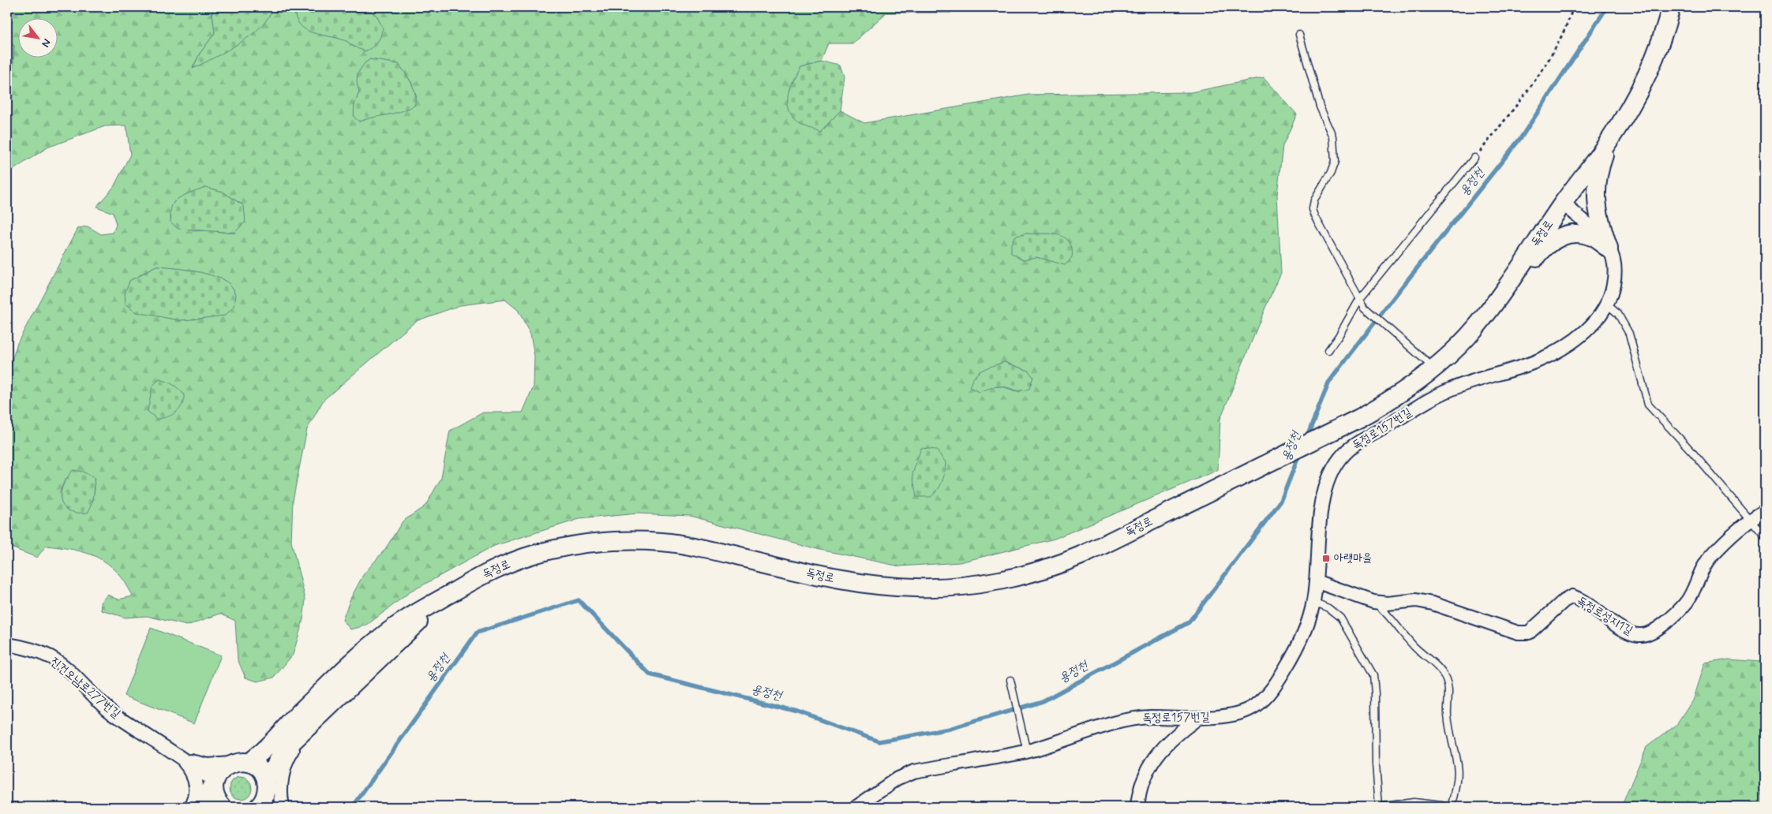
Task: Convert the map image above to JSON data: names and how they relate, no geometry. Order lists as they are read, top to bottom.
{
  "streets": {
    "street": [
      "독정로",
      "독정로157번길",
      "독정로성지1길",
      "진건오남로277번길"
    ]
  },
  "crossings": [
    ["독정로", "독정로157번길"],
    ["독정로157번길", "독정로성지1길"]
  ],
  "water": ["용정천"],
  "places": {
    "transit": ["아랫마을"]
  },
  "north": "bottom right"
}
